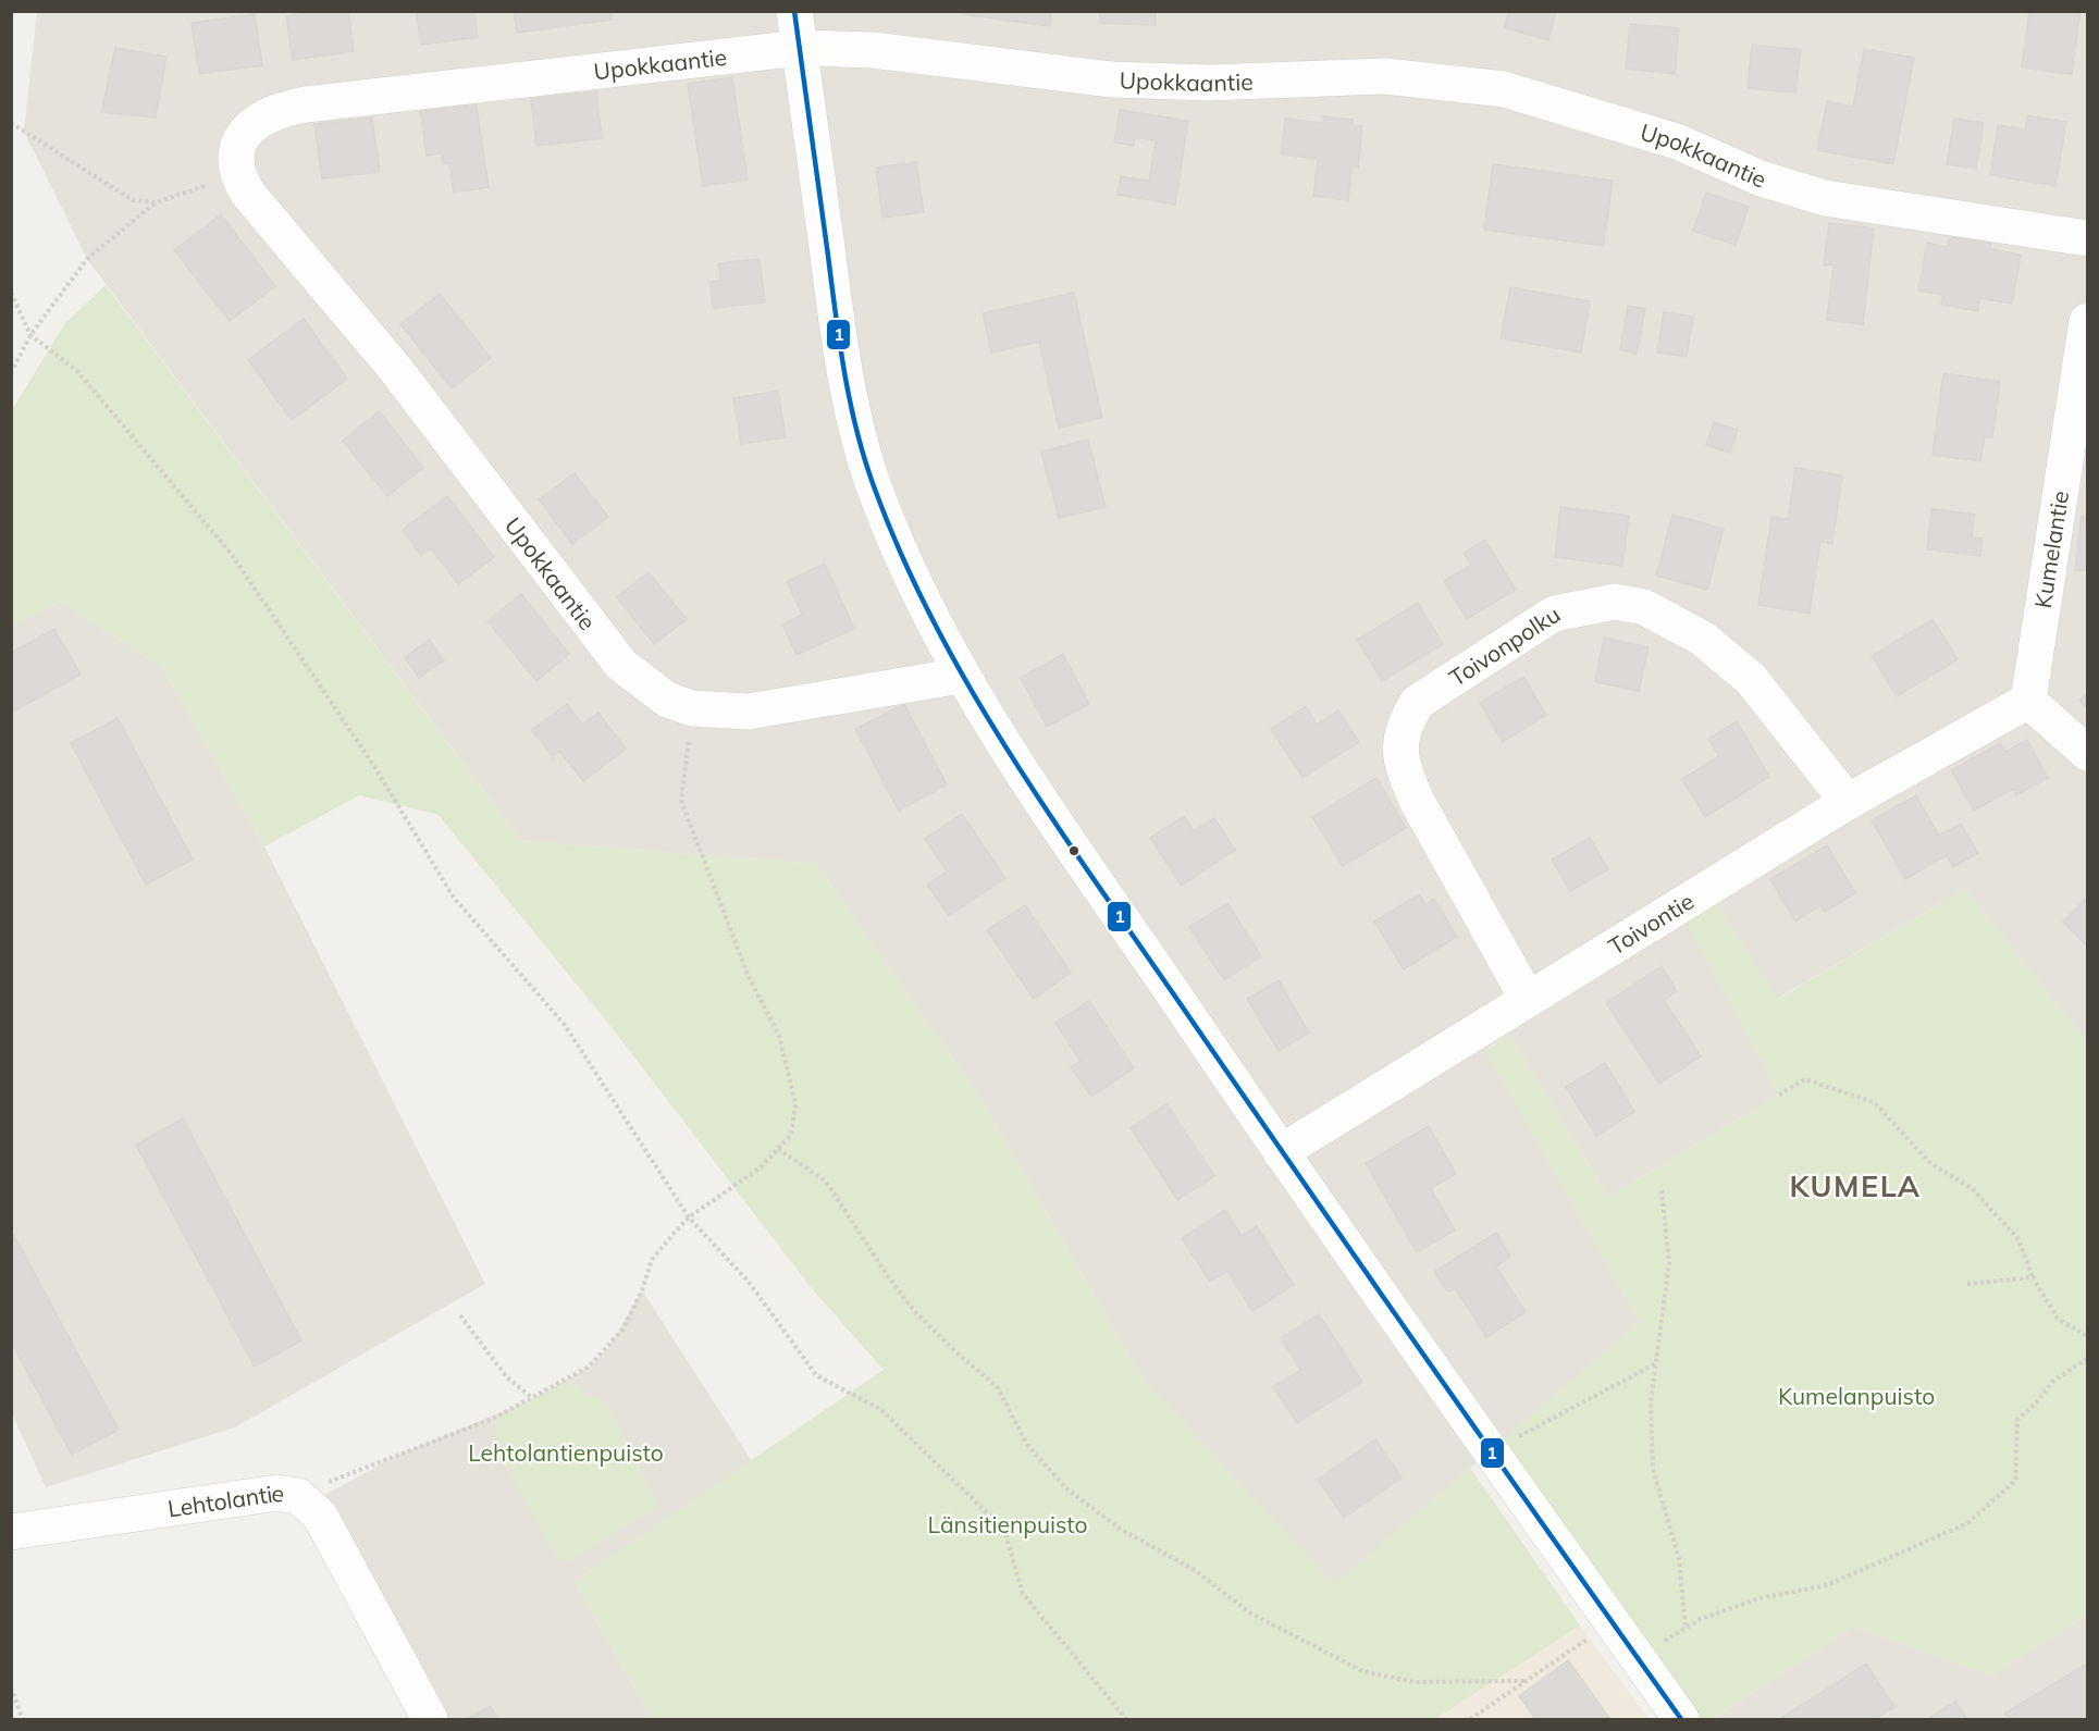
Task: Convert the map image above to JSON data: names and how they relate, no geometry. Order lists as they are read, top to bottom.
{
  "streets": {
    "street": [
      "Upokkaantie",
      "Kumelantie",
      "Toivonpolku",
      "Toivontie",
      "Lehtolantie"
    ]
  },
  "crossings": [
    ["Kumelantie", "Toivontie"],
    ["Toivonpolku", "Toivontie"]
  ],
  "districts": ["KUMELA"],
  "parks": ["Kumelanpuisto", "Lehtolantienpuisto", "Länsitienpuisto"],
  "lines": ["transit line 1"]
}
